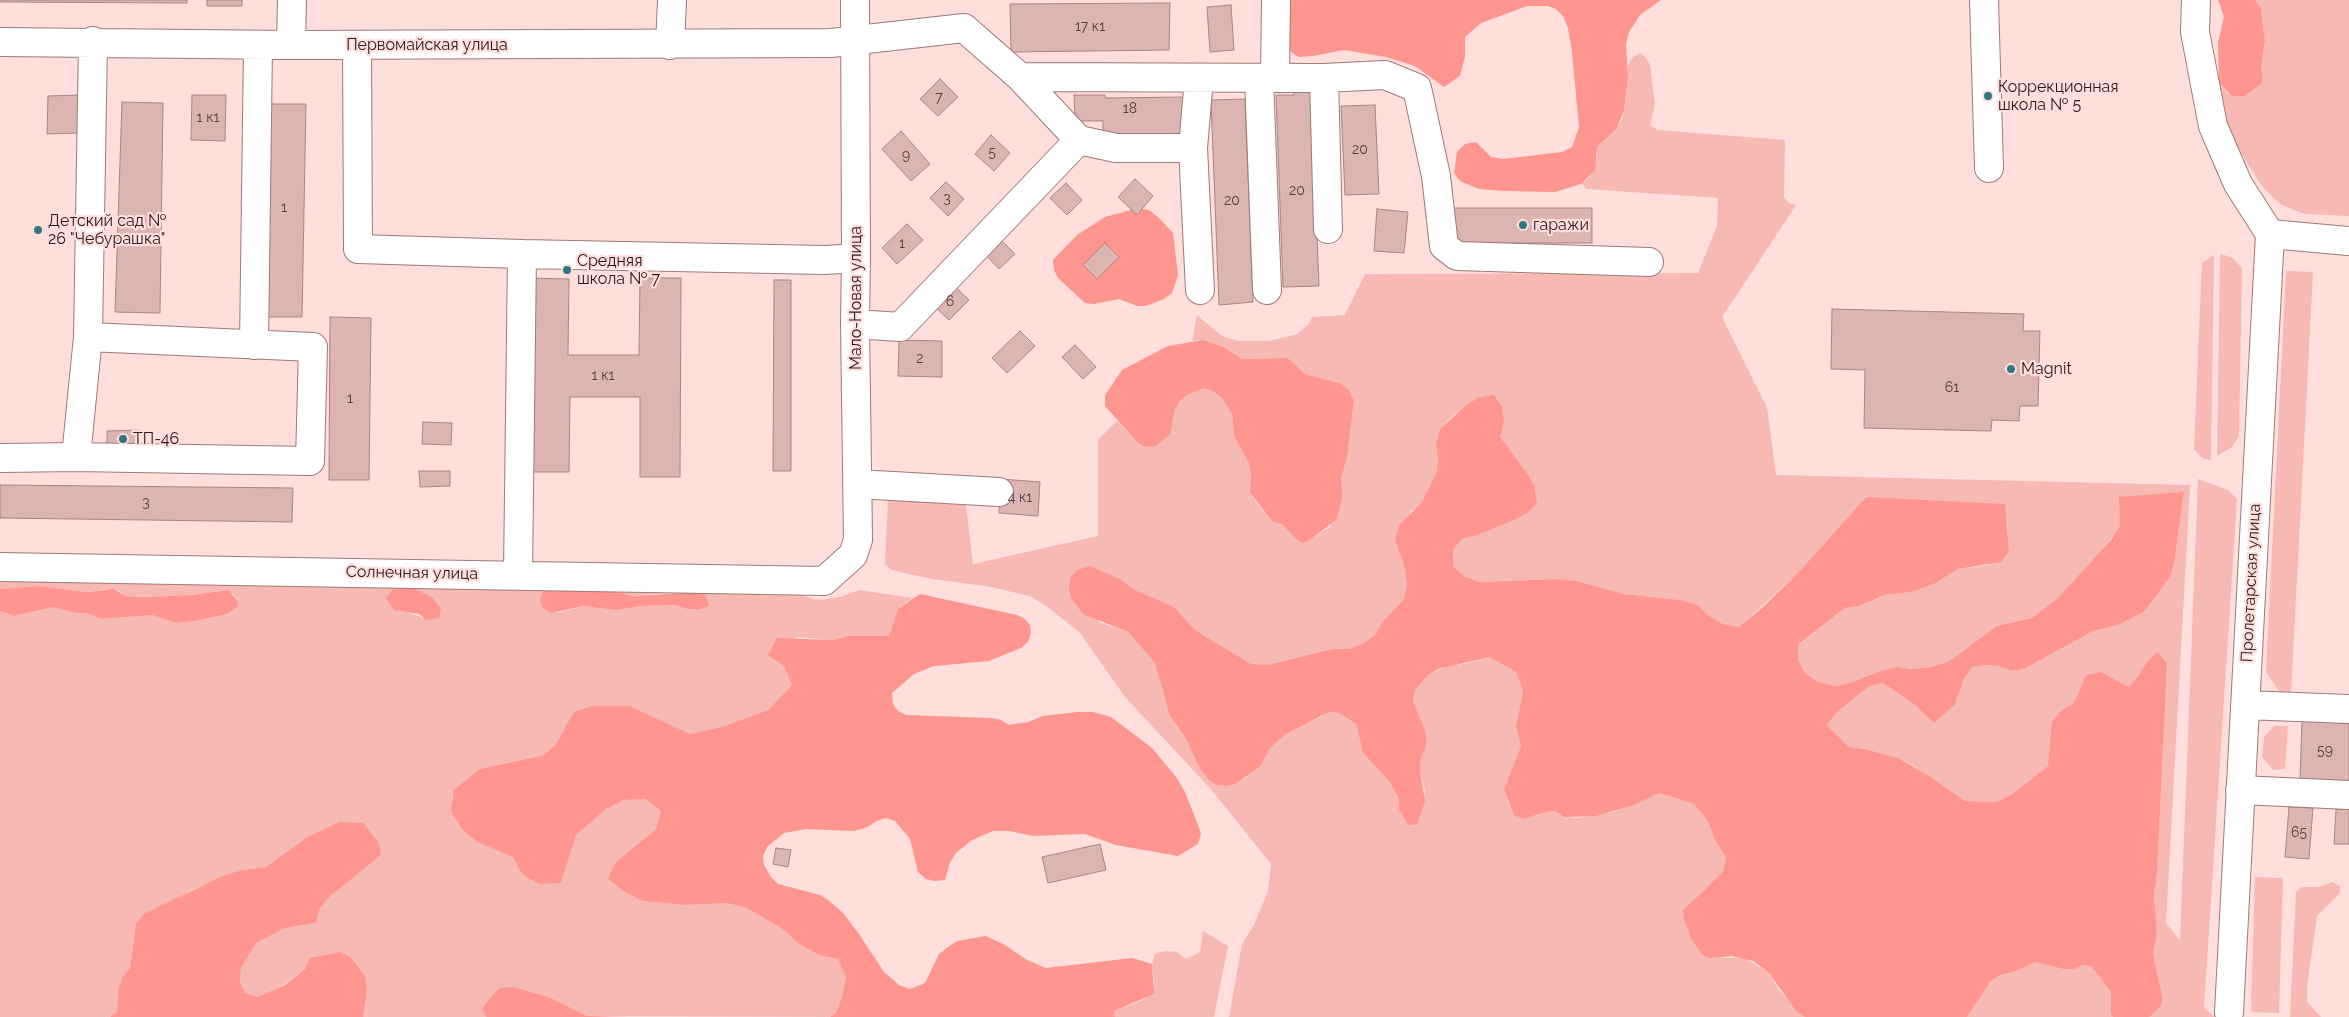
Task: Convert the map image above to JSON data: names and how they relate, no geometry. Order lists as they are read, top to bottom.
{
  "streets": {
    "street": [
      "Первомайская улица",
      "Мало-Новая улица",
      "Солнечная улица",
      "Пролетарская улица"
    ]
  },
  "crossings": [
    ["Первомайская улица", "Мало-Новая улица"],
    ["Мало-Новая улица", "Солнечная улица"]
  ],
  "places": [
    "Коррекционная школа № 5",
    "гаражи",
    "Детский сад № 26 \"Чебурашка\"",
    "Средняя школа № 7",
    "Magnit",
    "ТП-46"
  ],
  "house_numbers": [
    "17 к1",
    "7",
    "18",
    "1 к1",
    "20",
    "5",
    "9",
    "20",
    "3",
    "20",
    "1",
    "1",
    "6",
    "2",
    "1 к1",
    "61",
    "1",
    "4 к1",
    "3",
    "59",
    "65"
  ]
}
